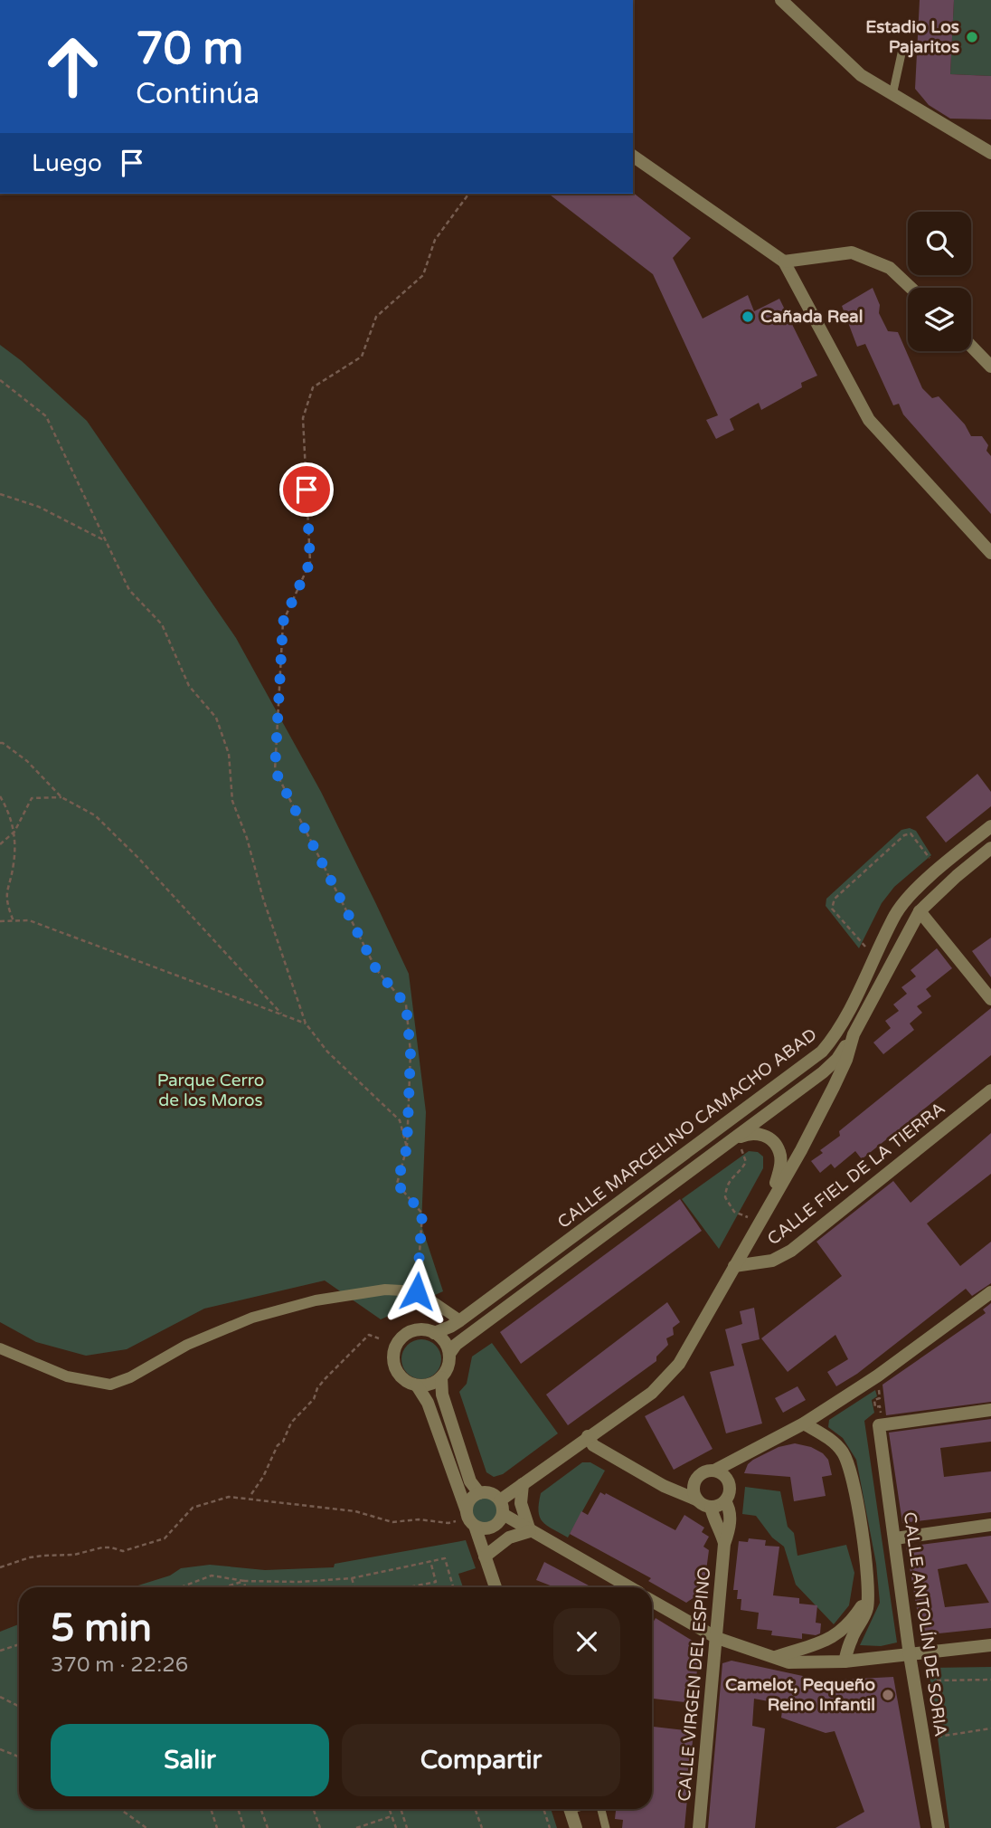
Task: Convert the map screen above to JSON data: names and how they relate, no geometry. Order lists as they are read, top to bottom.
{
  "streets": {
    "street": [
      "CALLE MARCELINO CAMACHO ABAD",
      "CALLE FIEL DE LA TIERRA",
      "CALLE ANTOLÍN DE SORIA",
      "CALLE VIRGEN DEL ESPINO"
    ]
  },
  "parks": ["Parque Cerro de los Moros"],
  "places": ["Estadio Los Pajaritos", "Cañada Real", "Camelot, Pequeño Reino Infantil"],
  "page": {
    "turn": ["70 m", "Continúa"],
    "then": "Luego",
    "heading": ["5 min", "370 m · 22:26"],
    "buttons": ["Salir", "Compartir"]
  }
}
